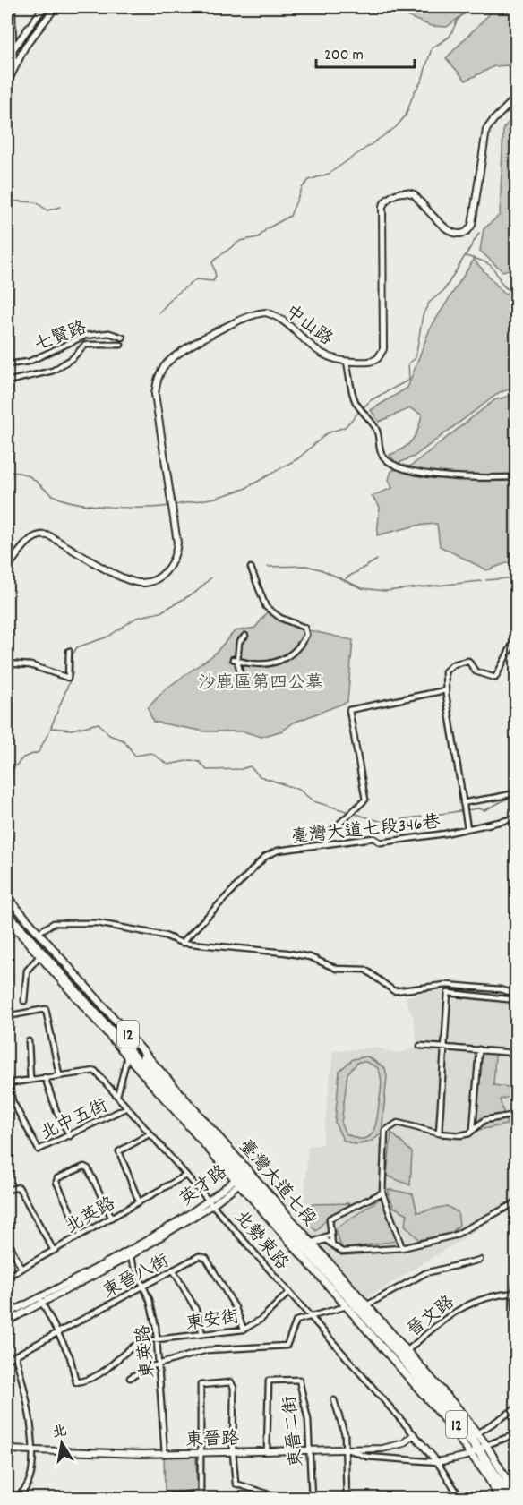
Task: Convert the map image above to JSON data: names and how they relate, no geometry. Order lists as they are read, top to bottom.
{
  "streets": {
    "main road": ["12", "臺灣大道七段"],
    "street": [
      "中山路",
      "七賢路",
      "臺灣大道七段346巷",
      "北中五街",
      "英才路",
      "北英路",
      "北勢東路",
      "東晉八街",
      "晉文路",
      "東安街",
      "東英路",
      "東晉二街",
      "東晉路"
    ]
  },
  "crossings": [
    ["北中五街", "北勢東路"],
    ["臺灣大道七段", "英才路"],
    ["臺灣大道七段", "晉文路"],
    ["英才路", "北勢東路"],
    ["英才路", "東英路"],
    ["北英路", "北勢東路"],
    ["北勢東路", "東安街"],
    ["北勢東路", "東晉路"],
    ["東晉八街", "東安街"],
    ["東晉八街", "東英路"],
    ["東安街", "東英路"],
    ["東英路", "東晉路"],
    ["東晉二街", "東晉路"]
  ],
  "parks": ["沙鹿區第四公墓"],
  "scale_bar": "200 m",
  "north": "top"
}
